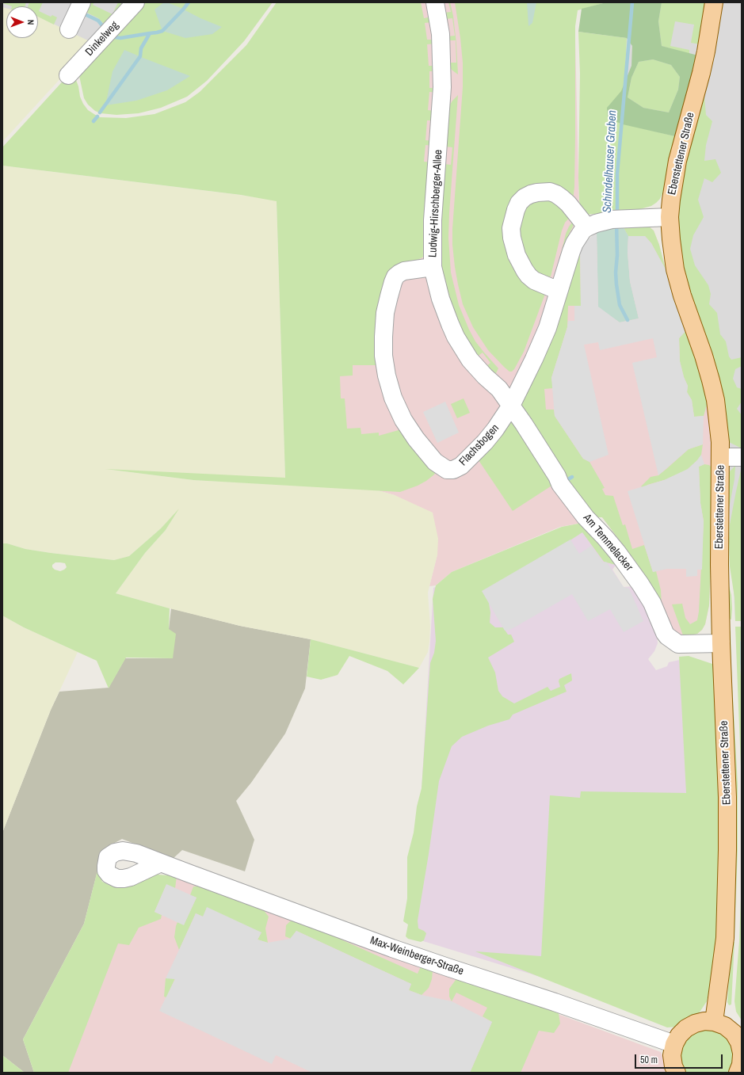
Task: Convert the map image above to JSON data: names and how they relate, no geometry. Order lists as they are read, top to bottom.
{
  "streets": {
    "main road": ["Eberstettener Straße"],
    "street": [
      "Dinkelweg",
      "Ludwig-Hirschberger-Allee",
      "Flachsbogen",
      "Am Temmelacker",
      "Max-Weinberger-Straße"
    ]
  },
  "crossings": [
    ["Eberstettener Straße", "Am Temmelacker"],
    ["Ludwig-Hirschberger-Allee", "Flachsbogen"],
    ["Ludwig-Hirschberger-Allee", "Am Temmelacker"],
    ["Flachsbogen", "Am Temmelacker"]
  ],
  "water": ["Schindelhauser Graben"],
  "scale_bar": "50 m",
  "north": "right"
}
